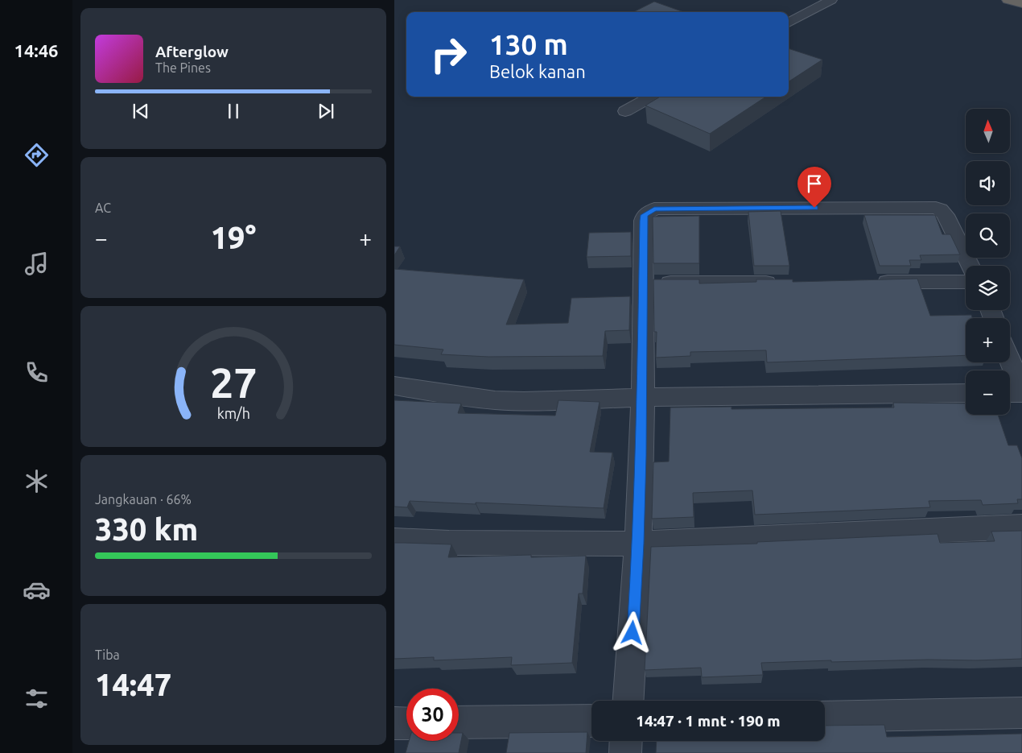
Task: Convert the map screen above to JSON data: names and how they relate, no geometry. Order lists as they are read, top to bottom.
{
  "north": "top",
  "page": {
    "tabs": "14:46",
    "turn": ["130 m", "Belok kanan"],
    "song": ["Afterglow", "The Pines"],
    "map_buttons": ["+", "−"],
    "tile": [
      "AC",
      ["Jangkauan · 66%", "330 km"],
      ["Tiba", "14:47"]
    ],
    "heat": ["−", "19°", "+"],
    "limit": "30",
    "trip": "14:47 · 1 mnt · 190 m",
    "gauge": ["27", "km/h"]
  }
}
